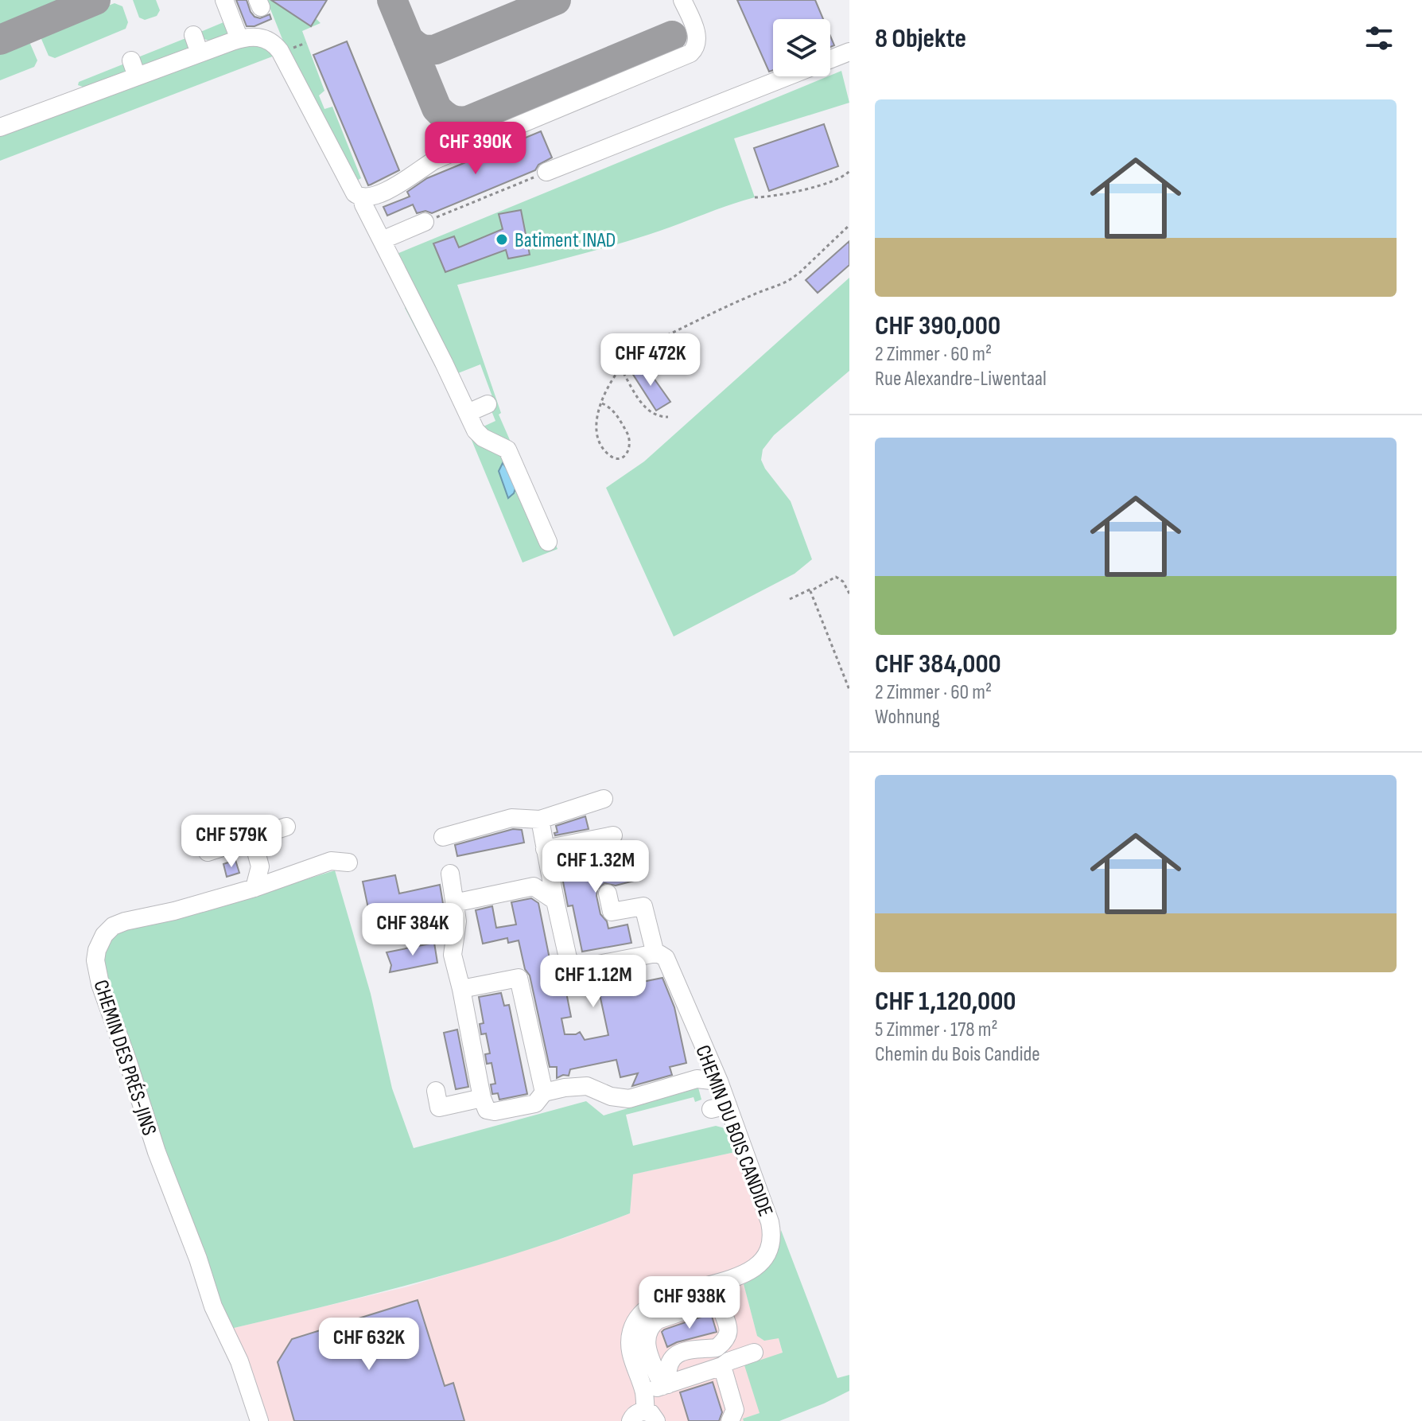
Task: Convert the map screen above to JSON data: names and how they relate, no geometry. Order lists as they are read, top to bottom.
{
  "streets": {
    "street": ["CHEMIN DES PRÉS-JINS", "CHEMIN DU BOIS CANDIDE"]
  },
  "places": ["Batiment INAD"],
  "page": {
    "heading": "8 Objekte",
    "list": [
      {
        "name": "CHF 390,000",
        "note": "2 Zimmer · 60 m² · Rue Alexandre-Liwentaal"
      },
      {
        "name": "CHF 384,000",
        "note": "2 Zimmer · 60 m² · Wohnung"
      },
      {
        "name": "CHF 1,120,000",
        "note": "5 Zimmer · 178 m² · Chemin du Bois Candide"
      }
    ],
    "price": [
      "CHF 390K",
      "CHF 472K",
      "CHF 579K",
      "CHF 1.32M",
      "CHF 384K",
      "CHF 1.12M",
      "CHF 938K",
      "CHF 632K"
    ]
  }
}
